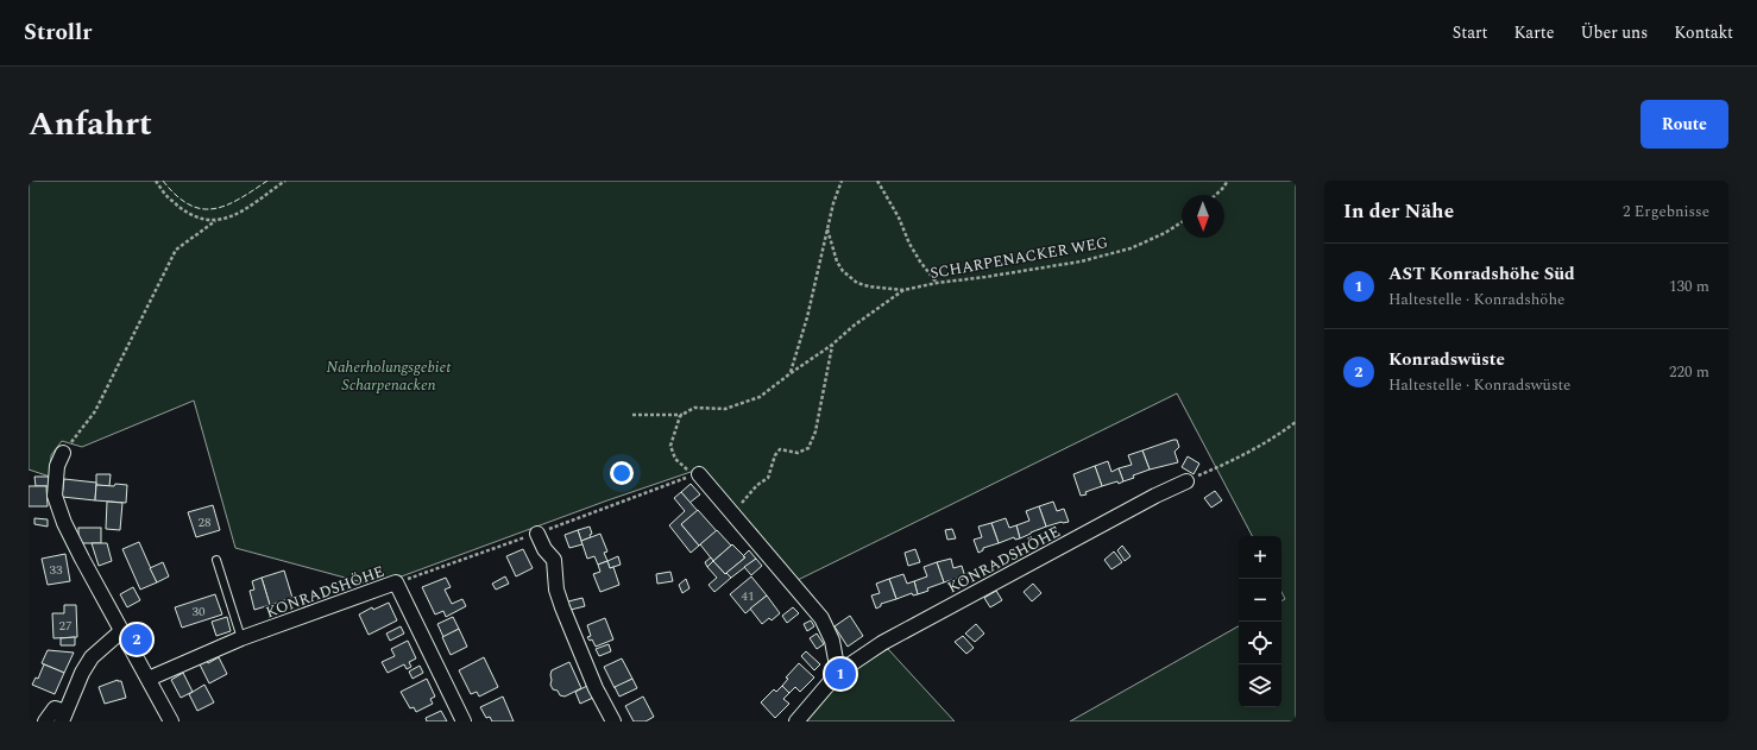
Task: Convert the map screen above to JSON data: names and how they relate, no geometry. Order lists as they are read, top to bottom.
{
  "streets": {
    "street": ["KONRADSHÖHE"],
    "path": ["SCHARPENACKER WEG"]
  },
  "parks": ["Naherholungsgebiet Scharpenacken"],
  "house_numbers": [
    "28",
    "33",
    "41",
    "30",
    "27"
  ],
  "north": "bottom",
  "page": {
    "header": "Strollr",
    "nav": [
      "Start",
      "Karte",
      "Über uns",
      "Kontakt"
    ],
    "title": "Anfahrt",
    "buttons": "Route",
    "heading": ["In der Nähe", "2 Ergebnisse"],
    "list": [
      {
        "mark": "1",
        "name": "AST Konradshöhe Süd",
        "note": "Haltestelle · Konradshöhe",
        "value": "130 m"
      },
      {
        "mark": "2",
        "name": "Konradswüste",
        "note": "Haltestelle · Konradswüste",
        "value": "220 m"
      }
    ],
    "map_buttons": ["+", "−"],
    "pins": ["2", "1"]
  }
}
